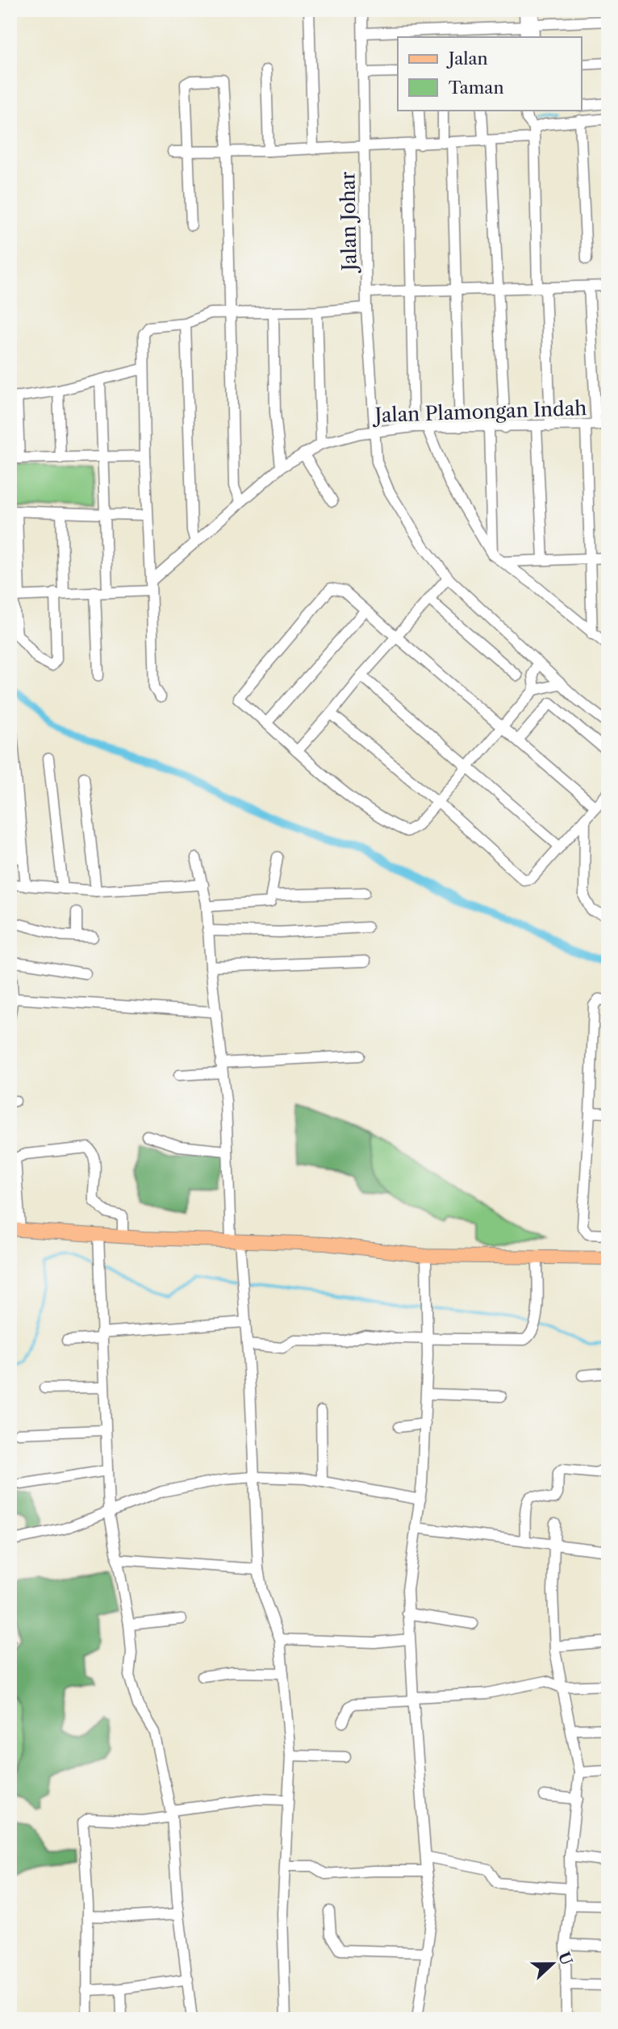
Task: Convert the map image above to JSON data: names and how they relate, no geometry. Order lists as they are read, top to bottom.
{
  "streets": {
    "street": ["Jalan Johar", "Jalan Plamongan Indah"]
  },
  "crossings": [
    ["Jalan Johar", "Jalan Plamongan Indah"]
  ],
  "legend": ["Jalan", "Taman"],
  "north": "right"
}
